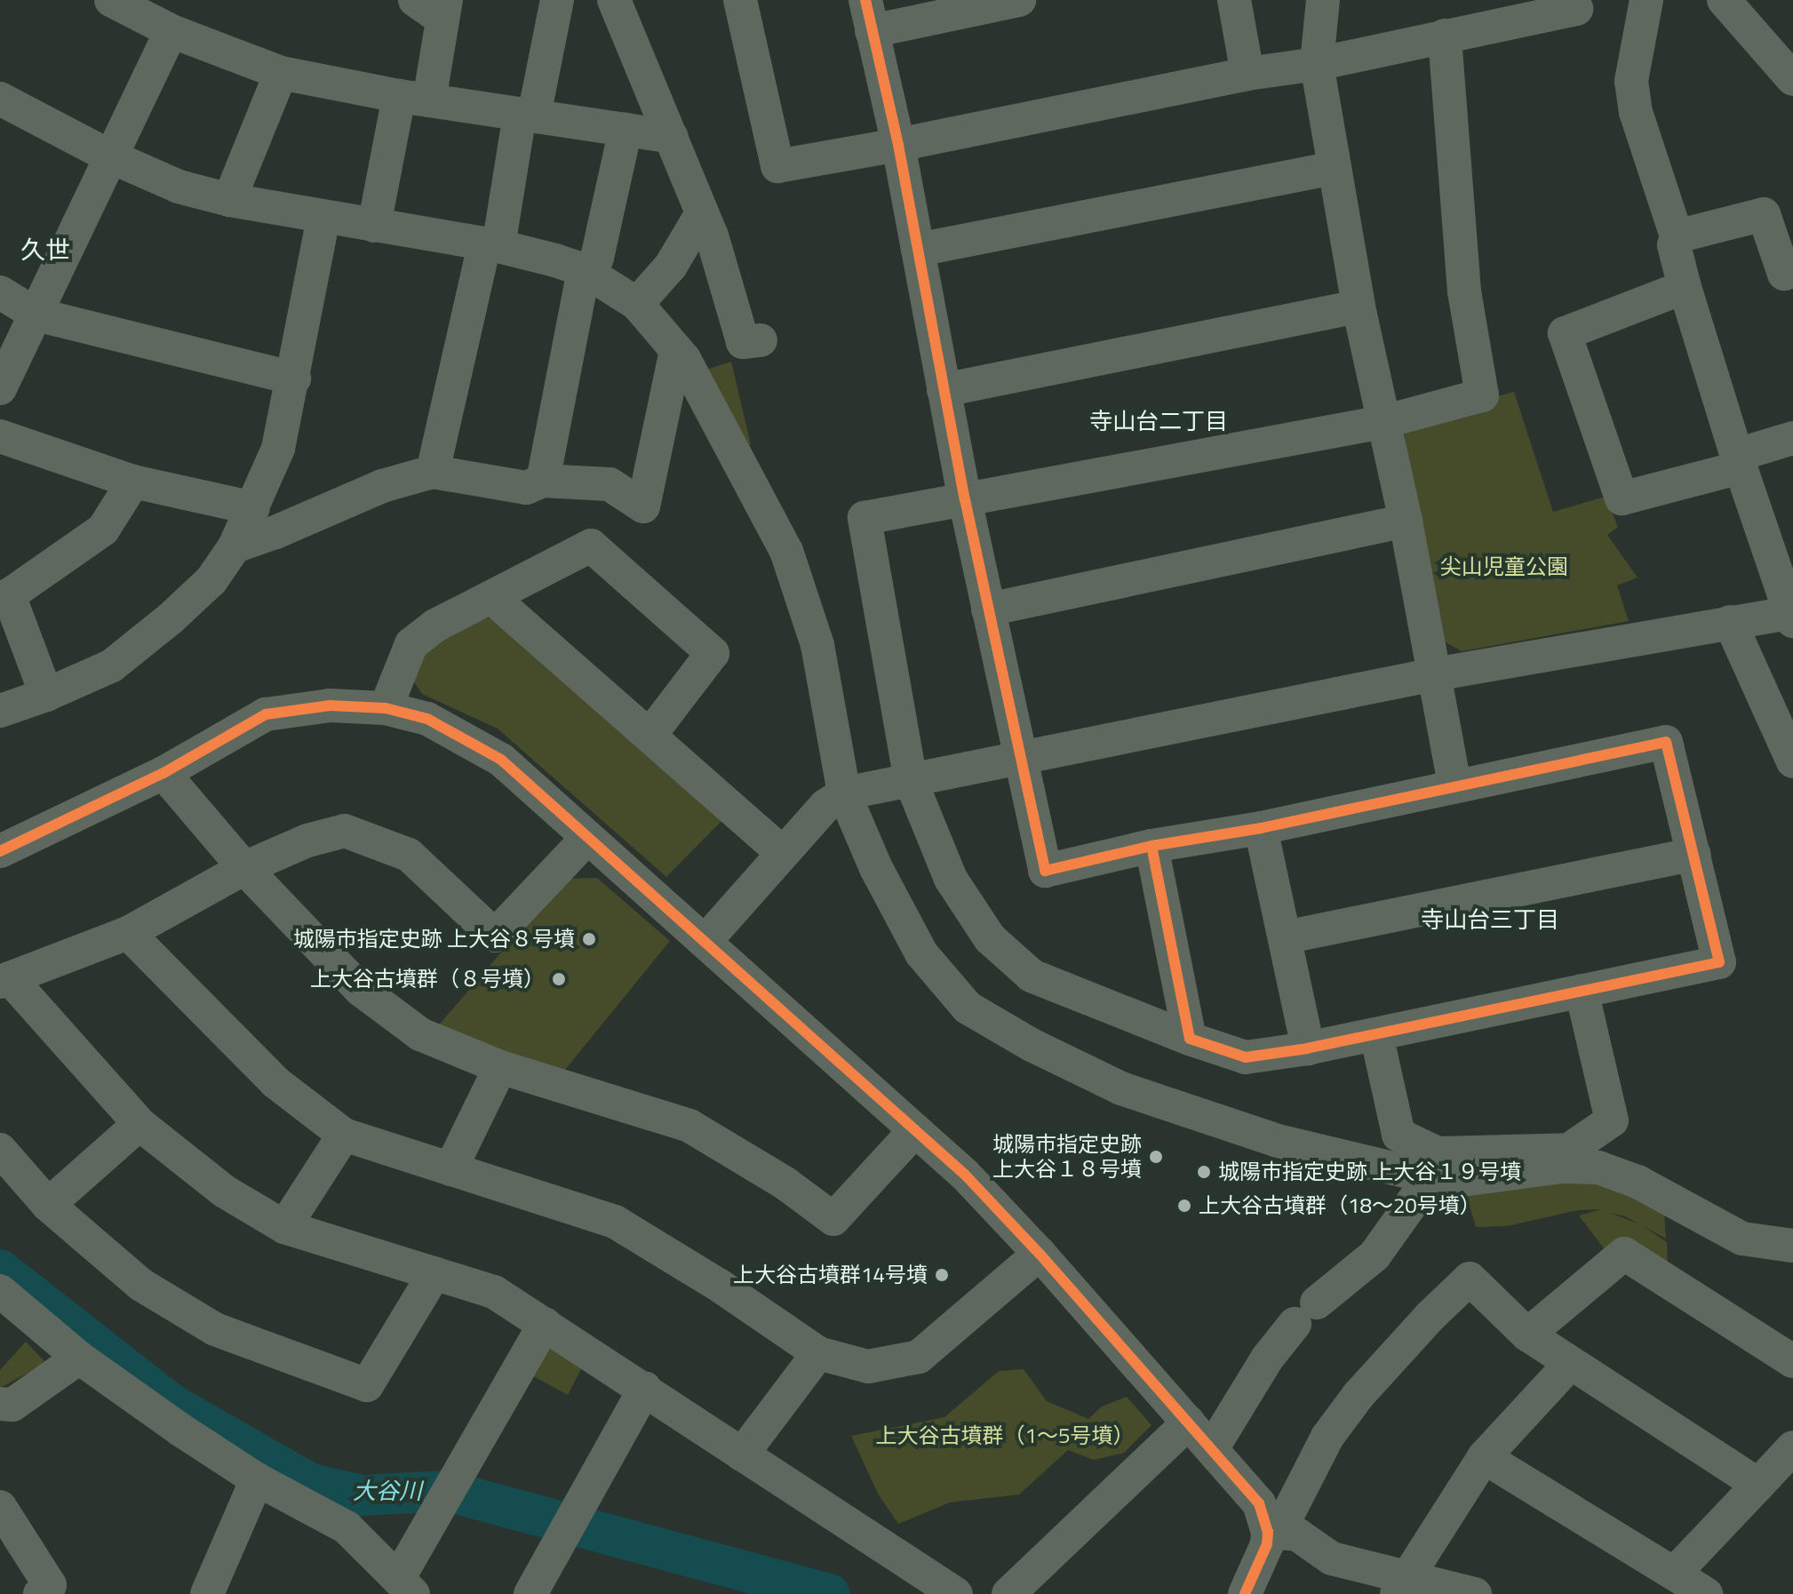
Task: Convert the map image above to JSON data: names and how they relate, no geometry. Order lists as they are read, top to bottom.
{
  "districts": ["久世", "寺山台二丁目", "寺山台三丁目"],
  "water": ["大谷川"],
  "parks": ["尖山児童公園", "上大谷古墳群（1～5号墳）"],
  "places": [
    "城陽市指定史跡 上大谷８号墳",
    "上大谷古墳群（８号墳）",
    "城陽市指定史跡 上大谷１８号墳",
    "城陽市指定史跡 上大谷１９号墳",
    "上大谷古墳群（18～20号墳）",
    "上大谷古墳群14号墳"
  ]
}
